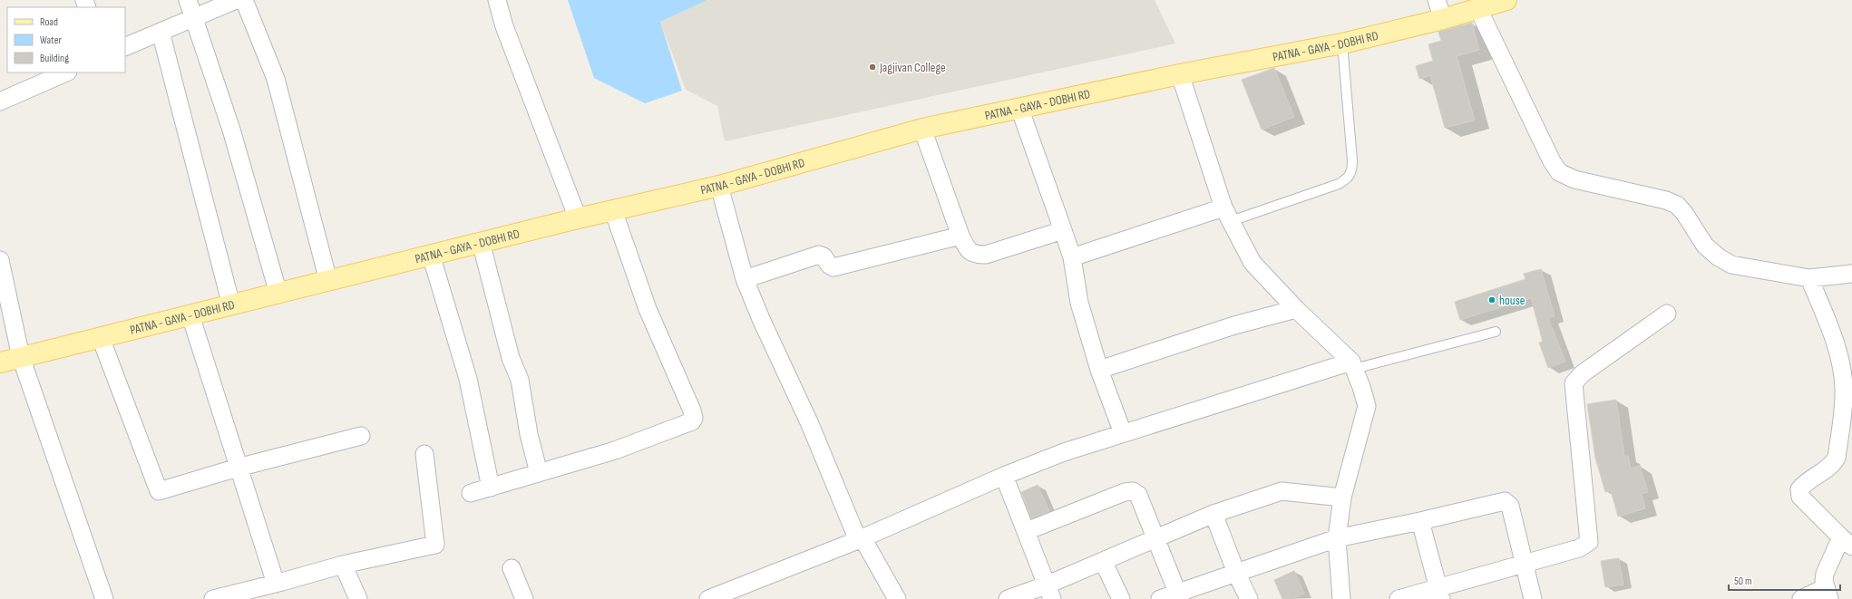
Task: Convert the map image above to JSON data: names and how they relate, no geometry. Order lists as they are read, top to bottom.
{
  "streets": {
    "main road": ["PATNA - GAYA - DOBHI RD"]
  },
  "places": ["Jagjivan College", "house"],
  "legend": ["Road", "Water", "Building"],
  "scale_bar": "50 m"
}
